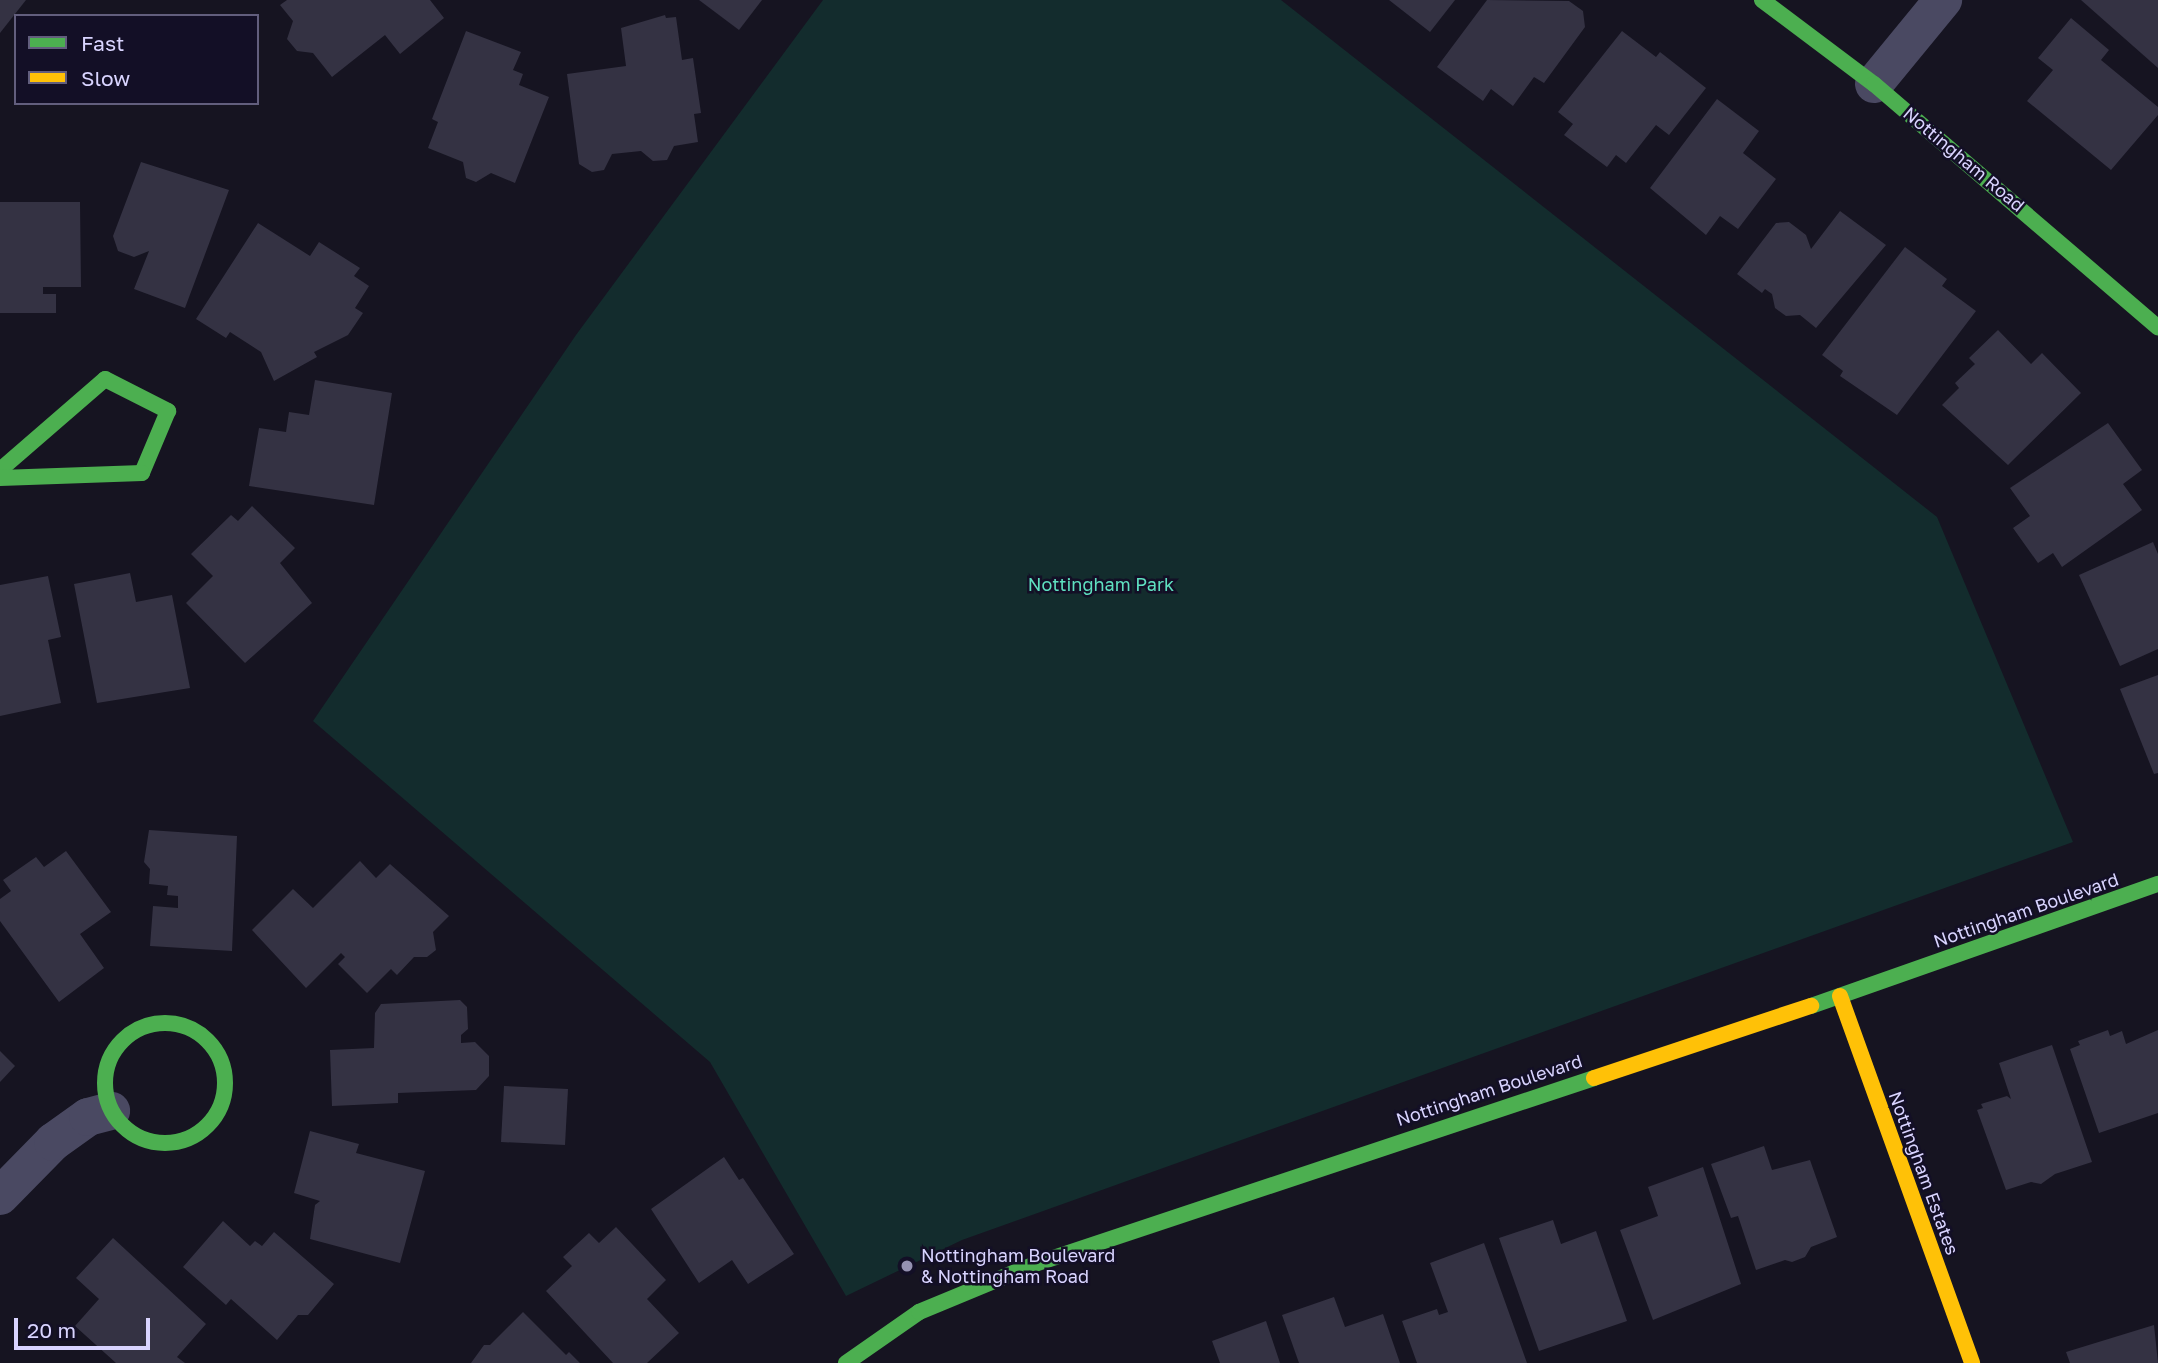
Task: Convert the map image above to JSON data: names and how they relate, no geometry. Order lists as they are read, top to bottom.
{
  "streets": {
    "street": ["Nottingham Road", "Nottingham Boulevard", "Nottingham Estates"]
  },
  "crossings": [
    ["Nottingham Boulevard", "Nottingham Estates"]
  ],
  "parks": ["Nottingham Park"],
  "places": ["Nottingham Boulevard & Nottingham Road"],
  "legend": ["Fast", "Slow"],
  "scale_bar": "20 m"
}
